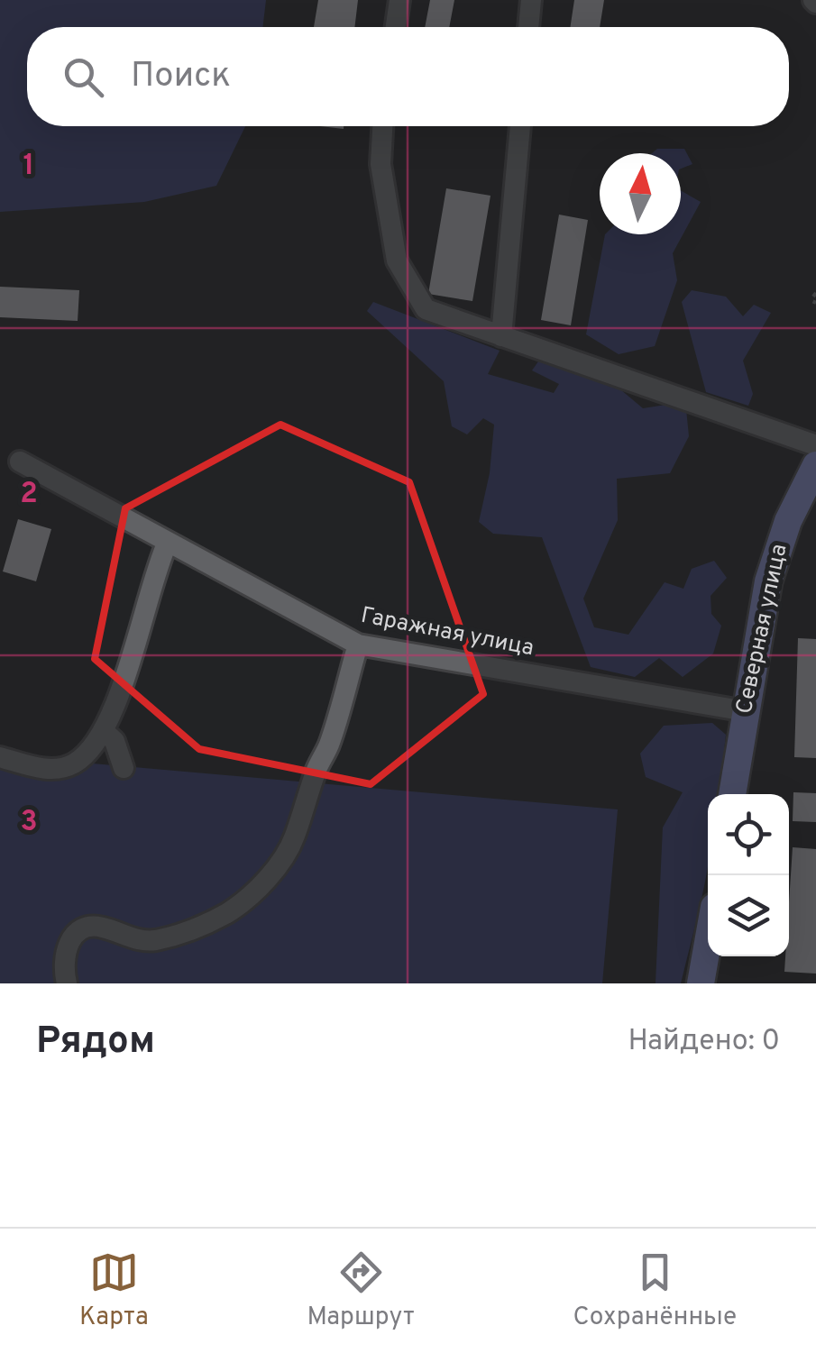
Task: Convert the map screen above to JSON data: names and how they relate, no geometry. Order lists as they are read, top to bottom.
{
  "streets": {
    "main road": ["Северная улица"],
    "street": ["Гаражная улица"]
  },
  "crossings": [
    ["Северная улица", "Гаражная улица"]
  ],
  "north": "top",
  "page": {
    "search": "Поиск",
    "heading": ["Рядом", "Найдено: 0"],
    "nav": ["Карта", "Маршрут", "Сохранённые"]
  },
  "grid": {
    "rows": ["1", "2", "3"]
  }
}
